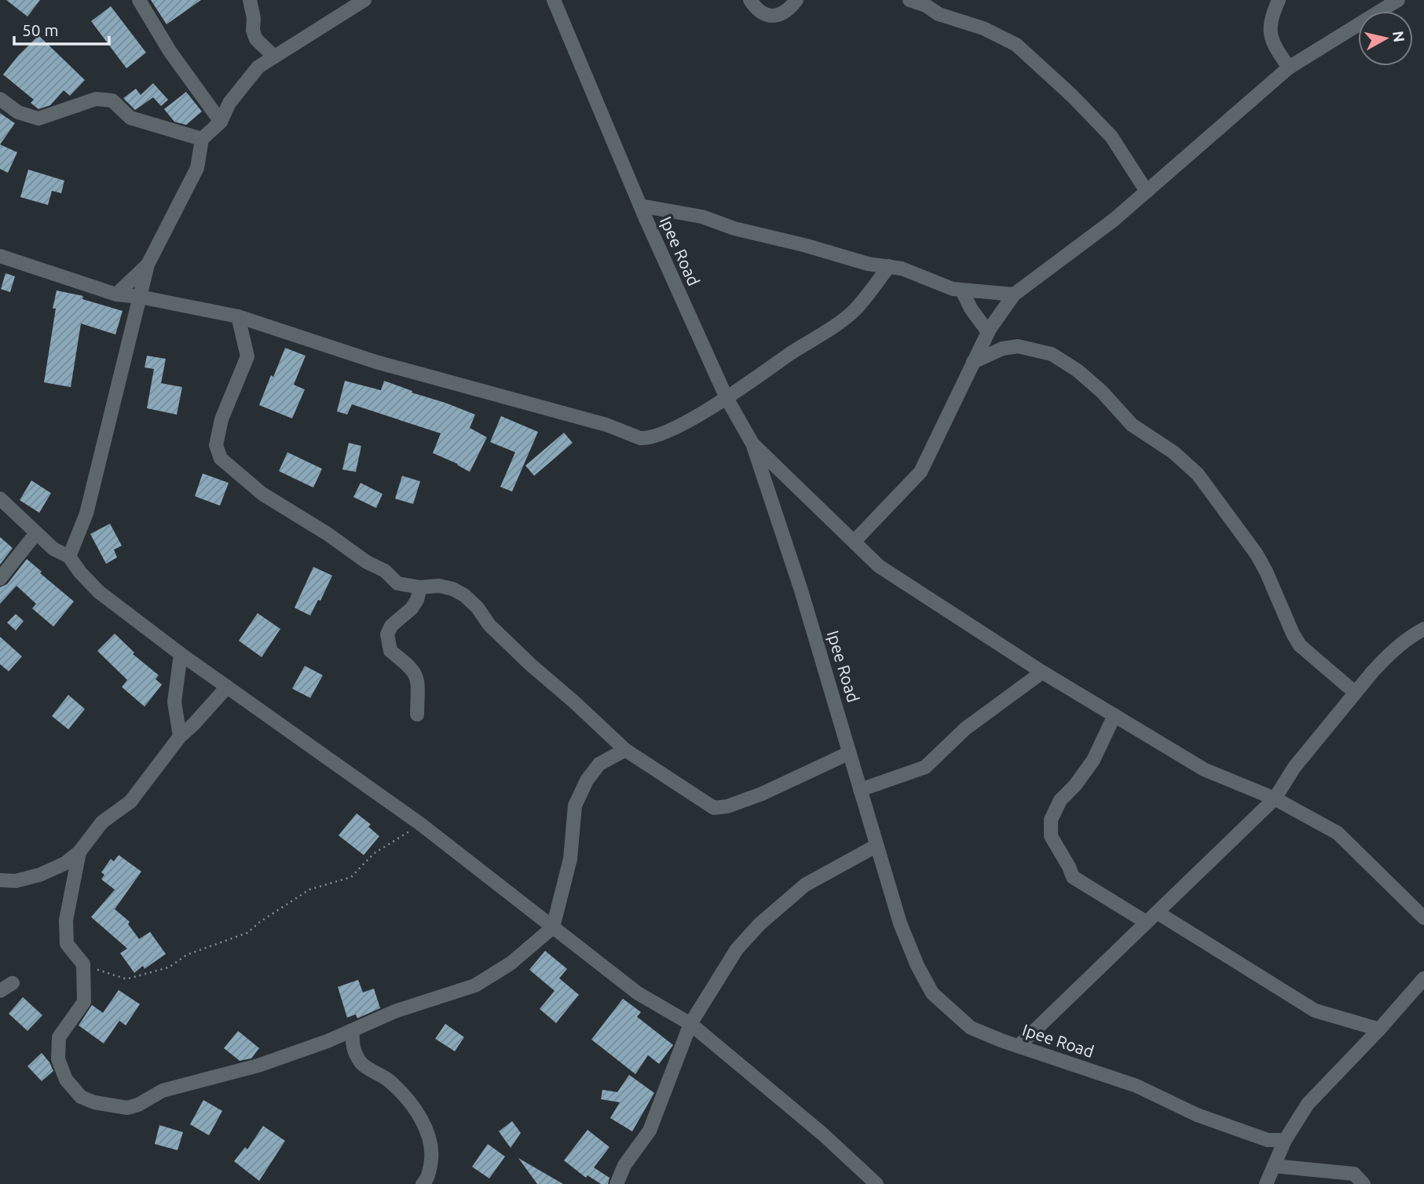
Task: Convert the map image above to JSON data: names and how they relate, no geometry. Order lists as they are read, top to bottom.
{
  "streets": {
    "street": ["Ipee Road"]
  },
  "scale_bar": "50 m",
  "north": "right"
}
